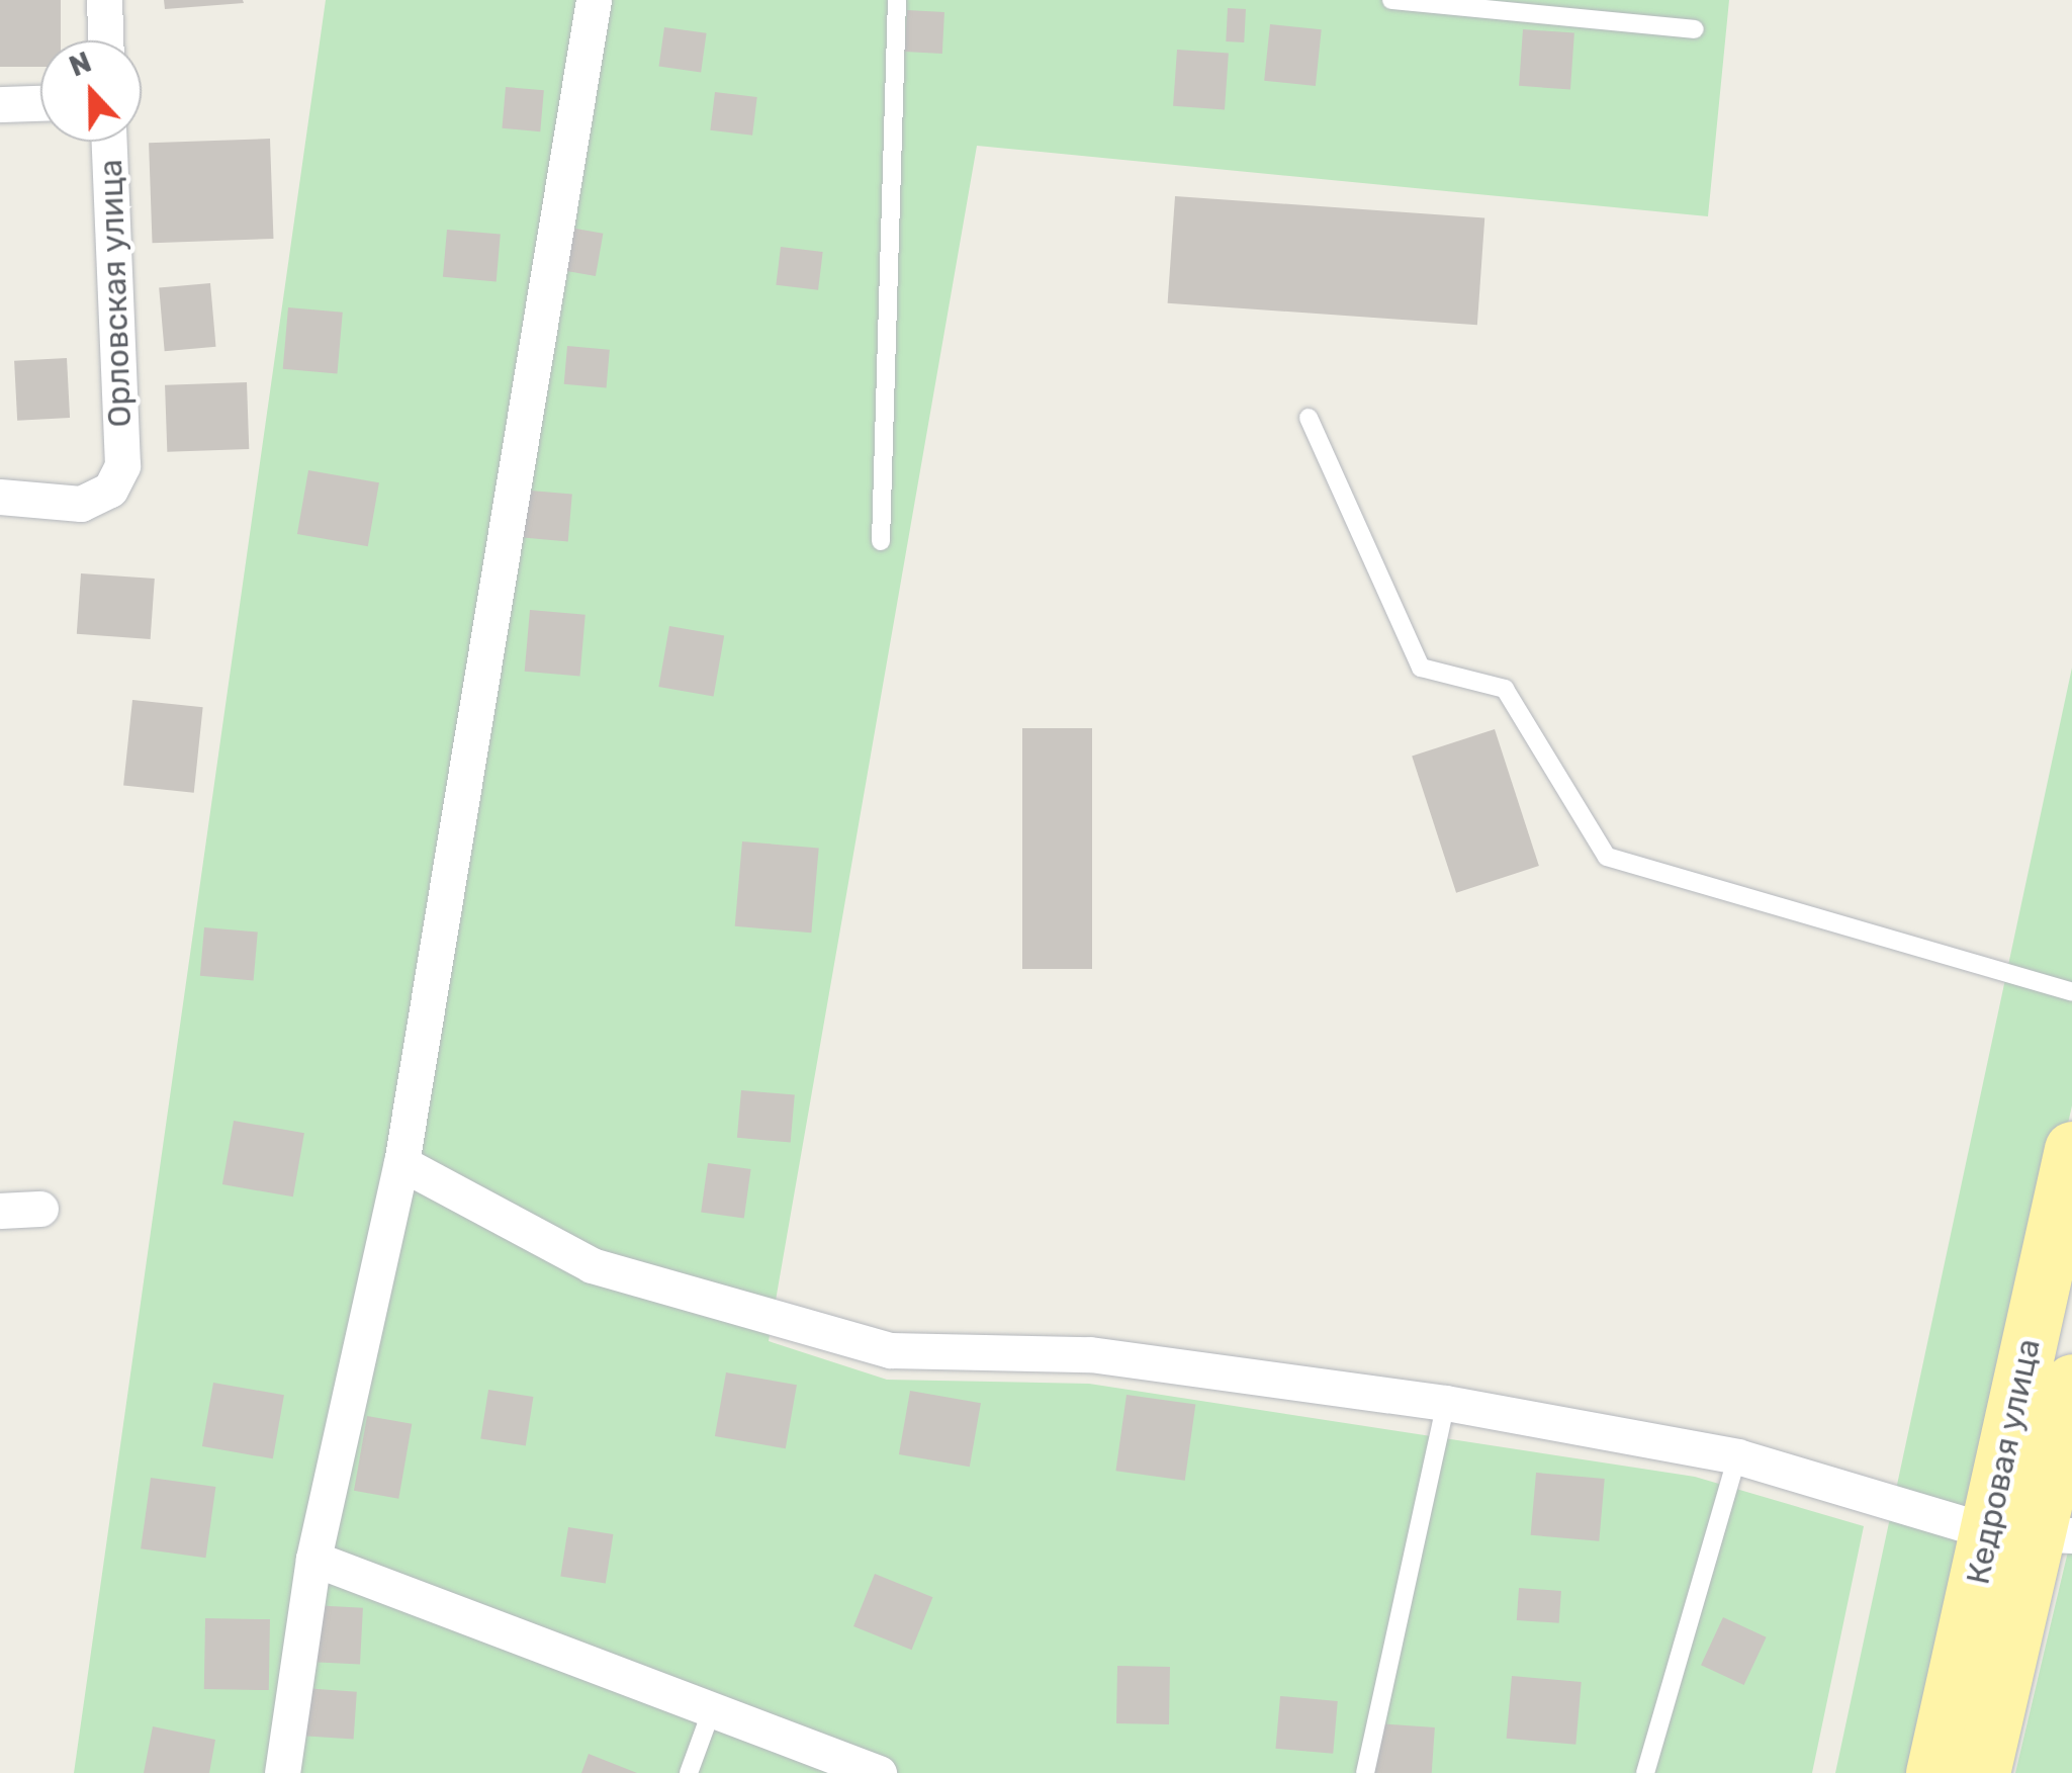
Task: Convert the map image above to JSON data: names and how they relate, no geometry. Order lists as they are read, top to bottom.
{
  "streets": {
    "main road": ["Кедровая улица"],
    "street": ["Орловская улица"]
  },
  "north": "top"
}
